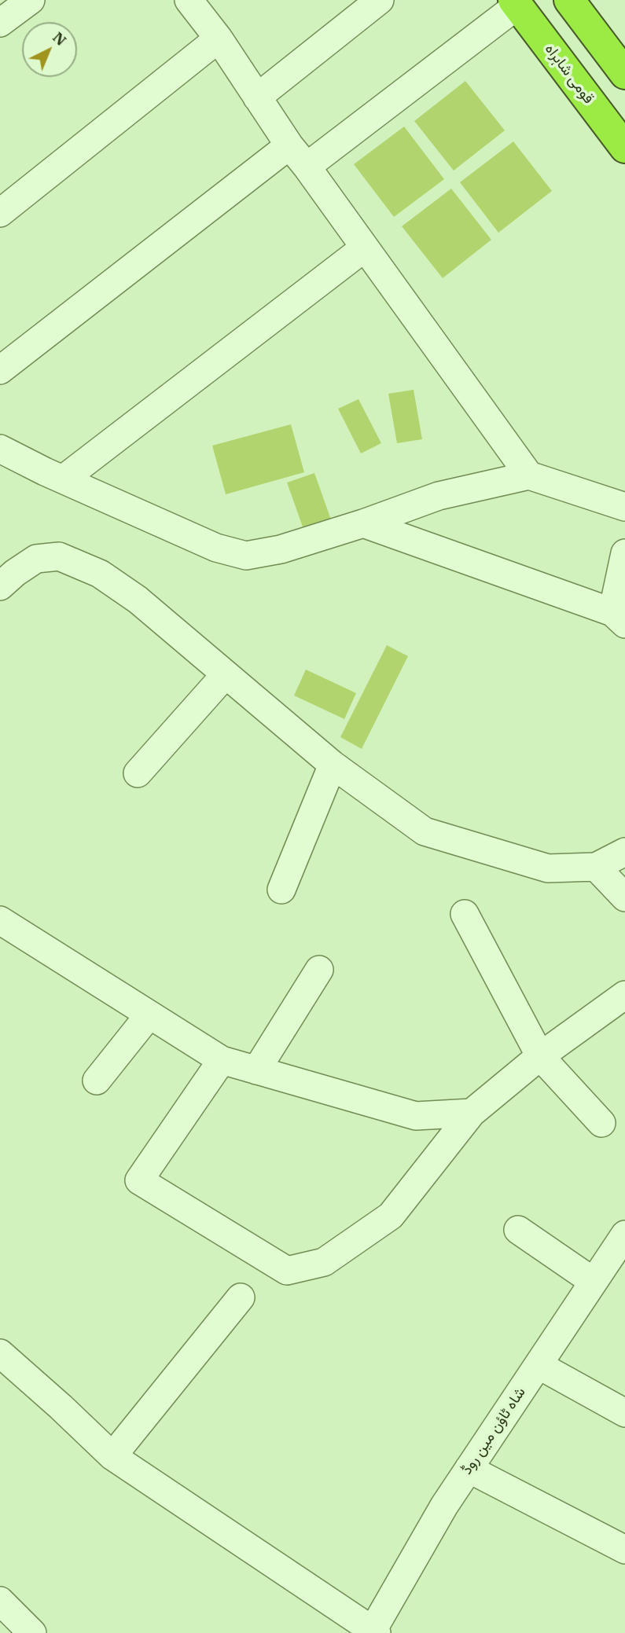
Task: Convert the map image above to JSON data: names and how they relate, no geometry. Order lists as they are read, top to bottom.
{
  "streets": {
    "highway": ["قومی شاہراہ"],
    "street": ["شاہ ٹاؤن مین روڈ"]
  },
  "north": "top right"
}
